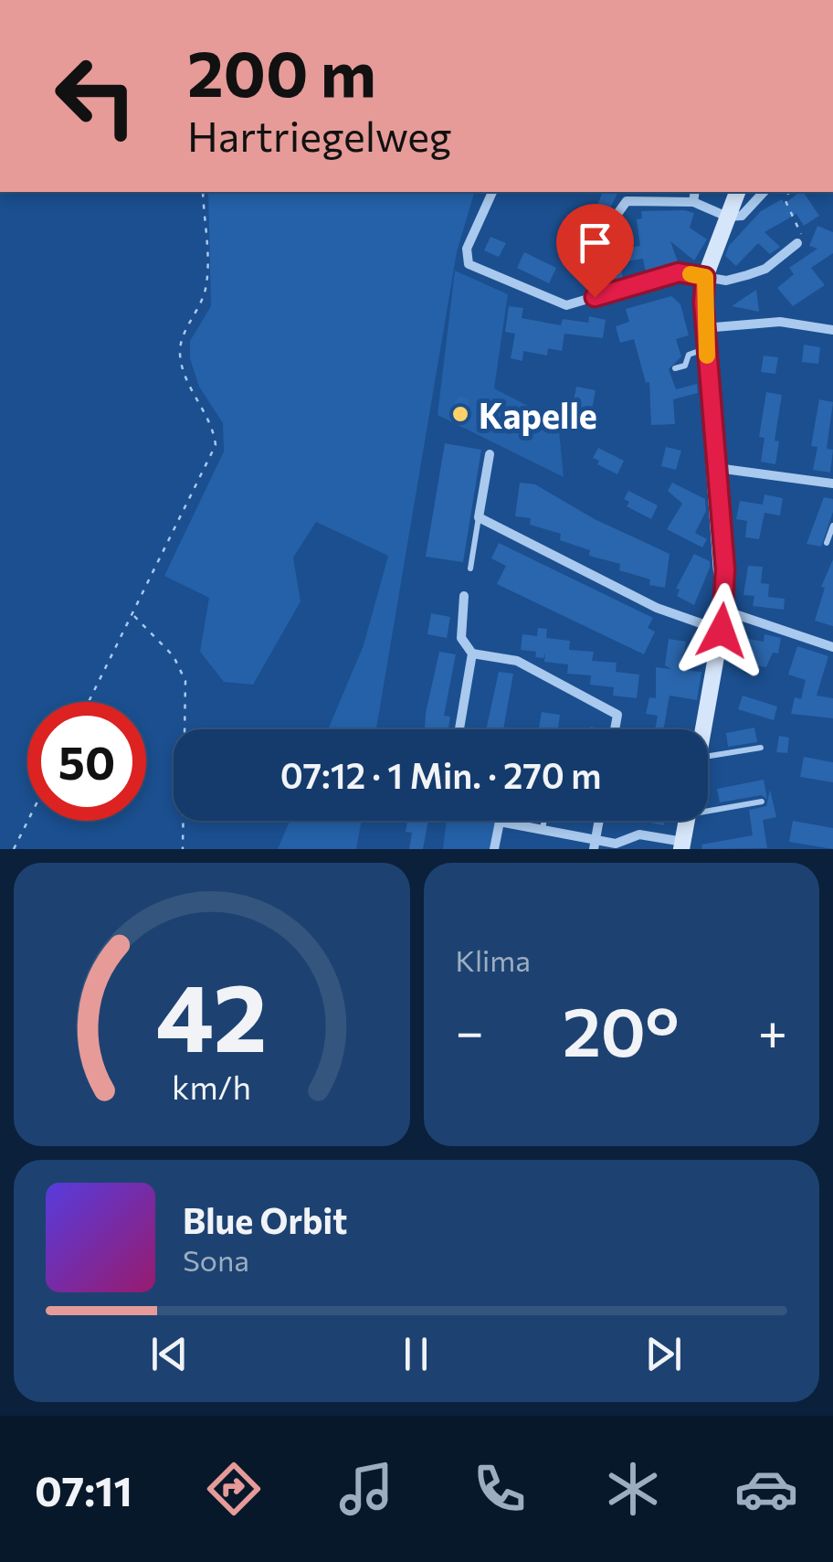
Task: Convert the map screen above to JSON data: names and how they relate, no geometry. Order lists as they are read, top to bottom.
{
  "places": ["Kapelle"],
  "page": {
    "turn": ["200 m", "Hartriegelweg"],
    "limit": "50",
    "trip": "07:12 · 1 Min. · 270 m",
    "tile": "Klima",
    "heat": ["−", "20°", "+"],
    "song": ["Blue Orbit", "Sona"],
    "tabs": "07:11",
    "gauge": ["42", "km/h"]
  }
}
